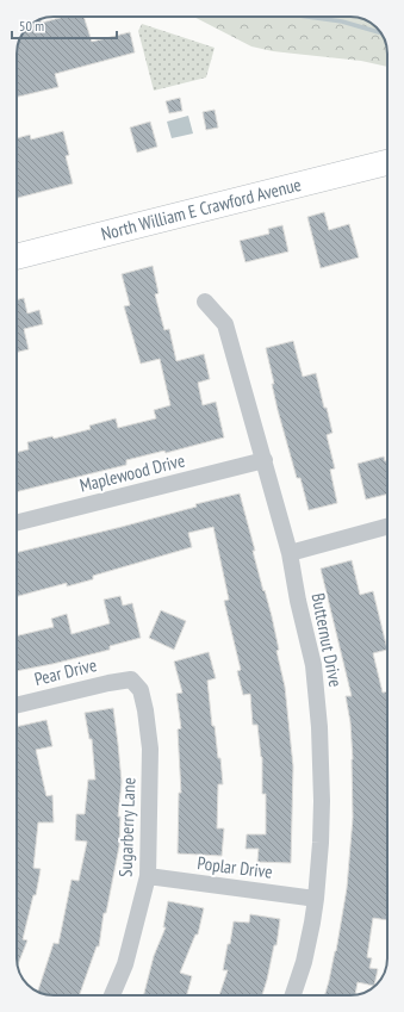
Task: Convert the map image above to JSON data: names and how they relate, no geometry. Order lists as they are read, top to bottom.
{
  "streets": {
    "main road": ["North William E Crawford Avenue"],
    "street": [
      "Maplewood Drive",
      "Butternut Drive",
      "Pear Drive",
      "Sugarberry Lane",
      "Poplar Drive"
    ]
  },
  "crossings": [
    ["Maplewood Drive", "Butternut Drive"],
    ["Butternut Drive", "Poplar Drive"],
    ["Pear Drive", "Sugarberry Lane"],
    ["Sugarberry Lane", "Poplar Drive"]
  ],
  "scale_bar": "50 m"
}
